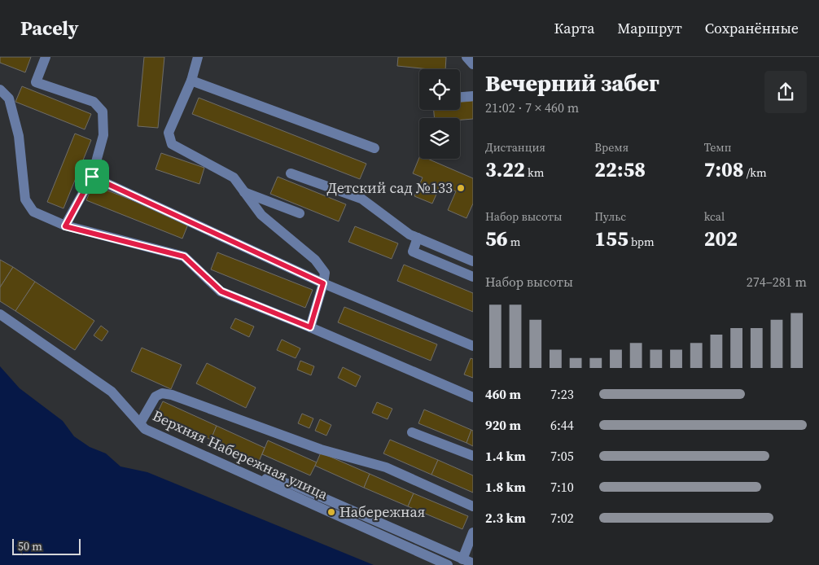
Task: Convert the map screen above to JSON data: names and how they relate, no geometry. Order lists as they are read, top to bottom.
{
  "streets": {
    "street": ["Верхняя Набережная улица"]
  },
  "places": ["Детский сад №133", "Набережная"],
  "scale_bar": "50 m",
  "page": {
    "header": "Pacely",
    "nav": ["Карта", "Маршрут", "Сохранённые"],
    "heading": ["Вечерний забег", "21:02 · 7 × 460 m"],
    "stats": [
      ["Дистанция", "3.22 km"],
      ["Время", "22:58"],
      ["Темп", "7:08 /km"],
      ["Набор высоты", "56 m"],
      ["Пульс", "155 bpm"],
      ["kcal", "202"]
    ],
    "chart": ["Набор высоты", "274–281 m"],
    "list": [
      {
        "name": "460 m",
        "note": "7:23"
      },
      {
        "name": "920 m",
        "note": "6:44"
      },
      {
        "name": "1.4 km",
        "note": "7:05"
      },
      {
        "name": "1.8 km",
        "note": "7:10"
      },
      {
        "name": "2.3 km",
        "note": "7:02"
      }
    ],
    "scale": "50 m"
  }
}
